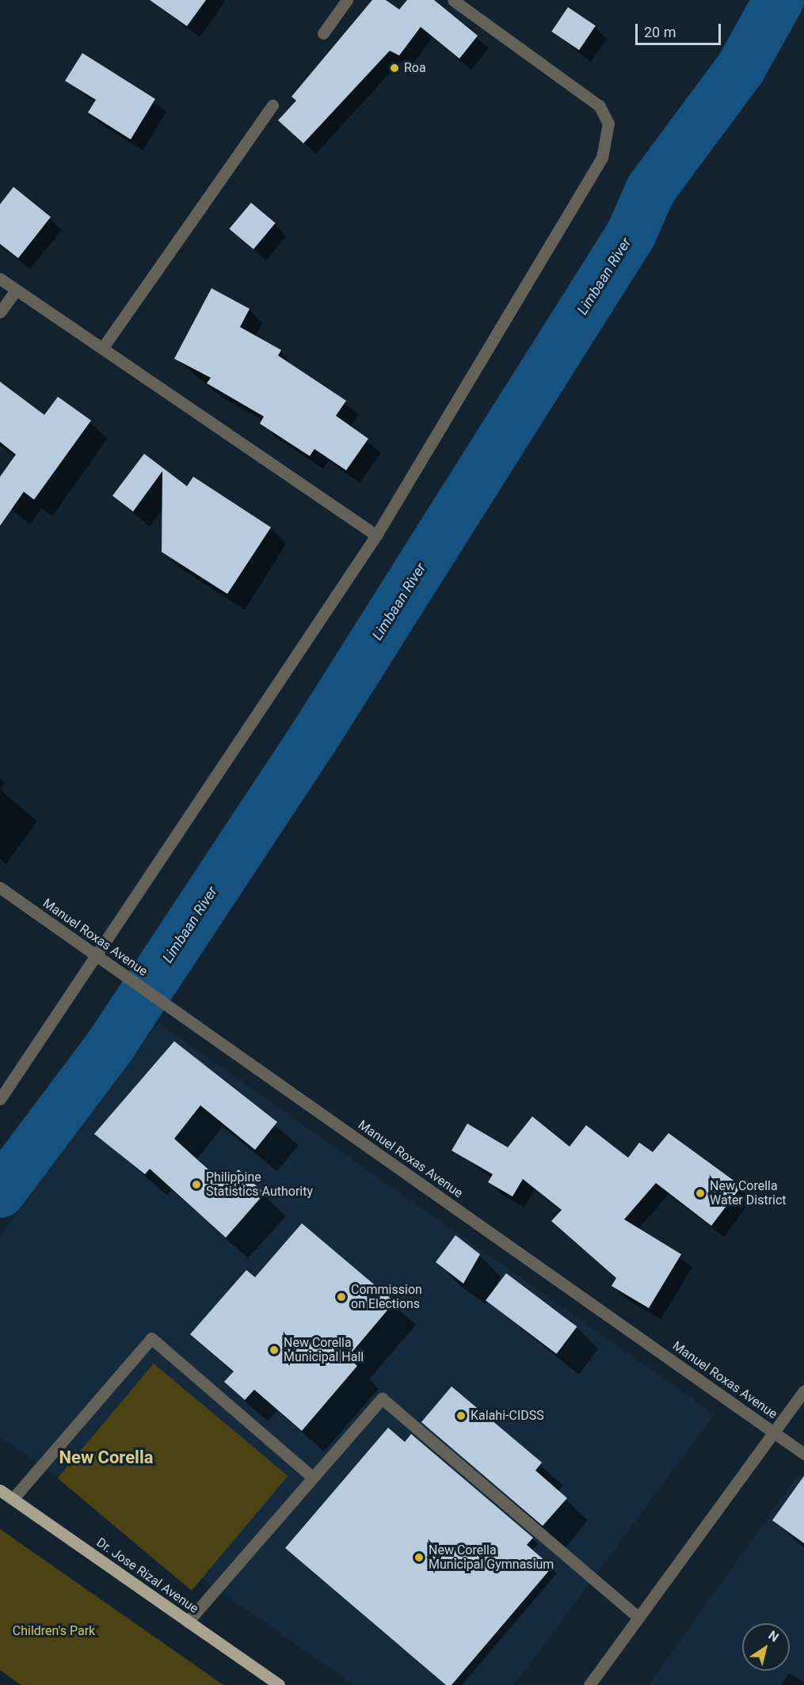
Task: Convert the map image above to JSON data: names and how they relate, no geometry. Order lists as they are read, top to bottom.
{
  "streets": {
    "main road": ["Dr. Jose Rizal Avenue"],
    "street": ["Manuel Roxas Avenue"]
  },
  "districts": ["New Corella"],
  "water": ["Limbaan River"],
  "parks": ["Children's Park"],
  "places": [
    "Roa",
    "Philippine Statistics Authority",
    "New Corella Water District",
    "Commission on Elections",
    "New Corella Municipal Hall",
    "Kalahi-CIDSS",
    "New Corella Municipal Gymnasium"
  ],
  "scale_bar": "20 m",
  "north": "top right"
}
